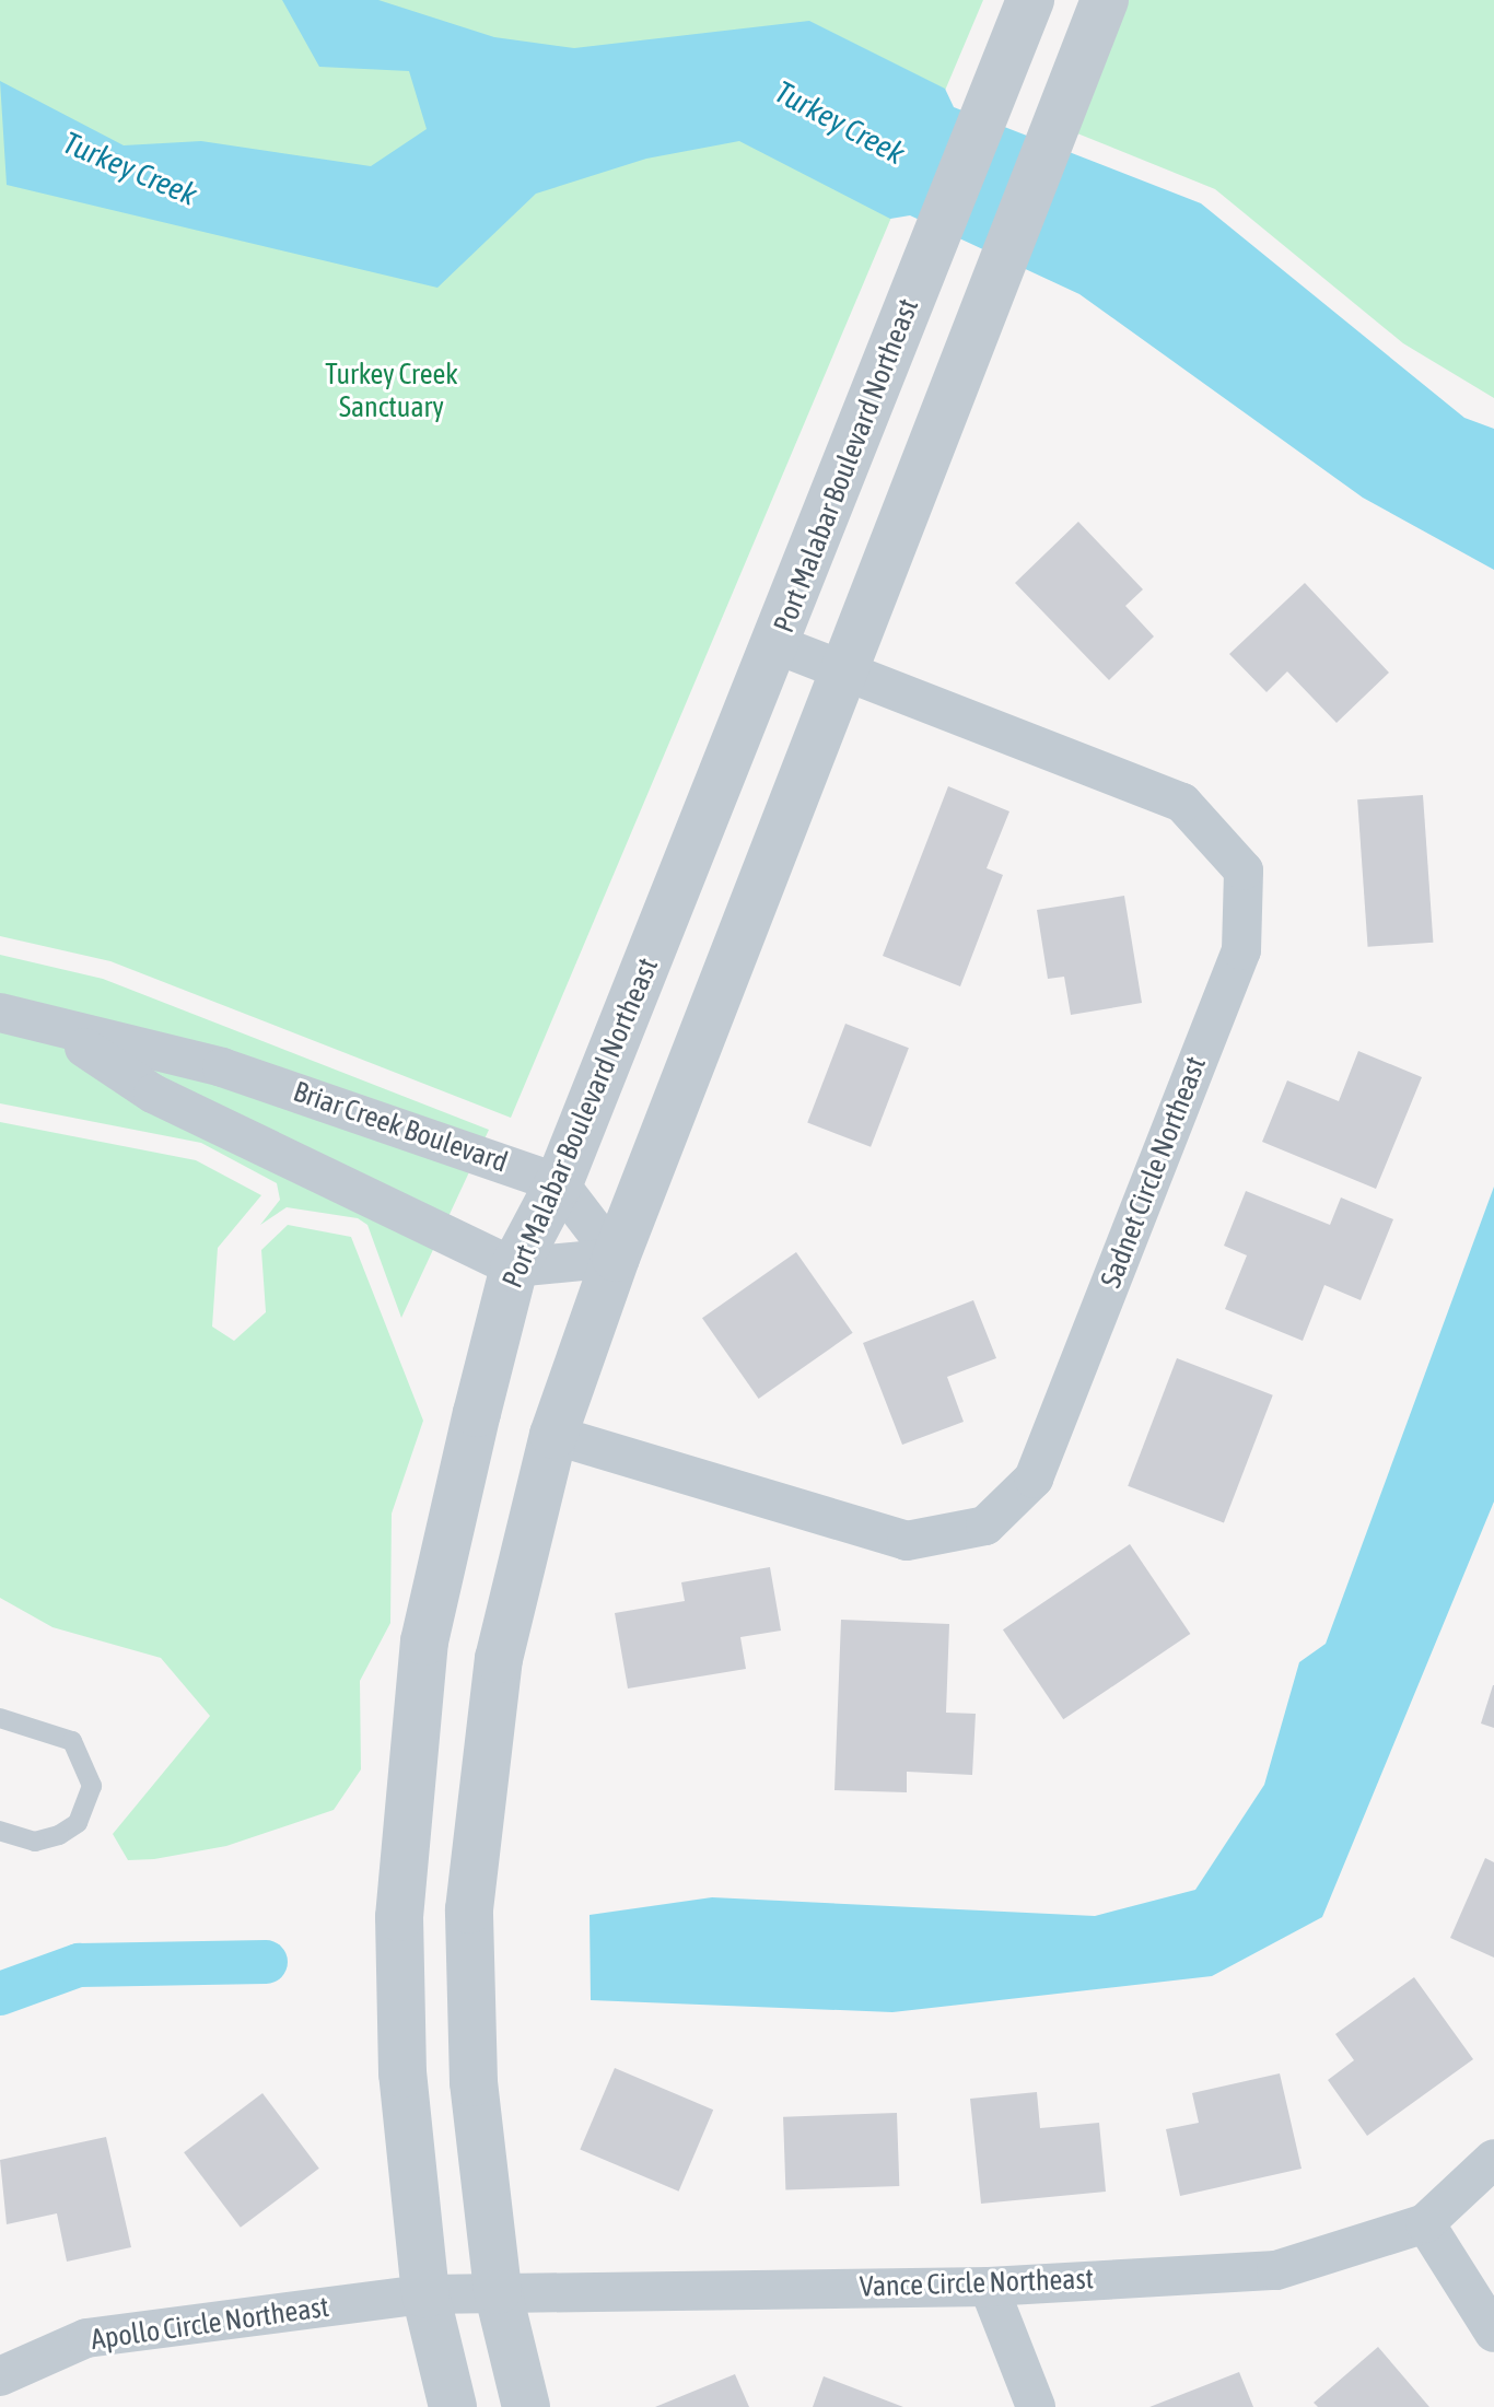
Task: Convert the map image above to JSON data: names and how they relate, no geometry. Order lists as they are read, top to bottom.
{
  "streets": {
    "street": [
      "Port Malabar Boulevard Northeast",
      "Briar Creek Boulevard",
      "Sadnet Circle Northeast",
      "Vance Circle Northeast",
      "Apollo Circle Northeast"
    ]
  },
  "crossings": [
    ["Port Malabar Boulevard Northeast", "Briar Creek Boulevard"],
    ["Port Malabar Boulevard Northeast", "Sadnet Circle Northeast"],
    ["Port Malabar Boulevard Northeast", "Vance Circle Northeast"],
    ["Port Malabar Boulevard Northeast", "Apollo Circle Northeast"],
    ["Vance Circle Northeast", "Apollo Circle Northeast"]
  ],
  "water": ["Turkey Creek"],
  "parks": ["Turkey Creek Sanctuary"]
}
